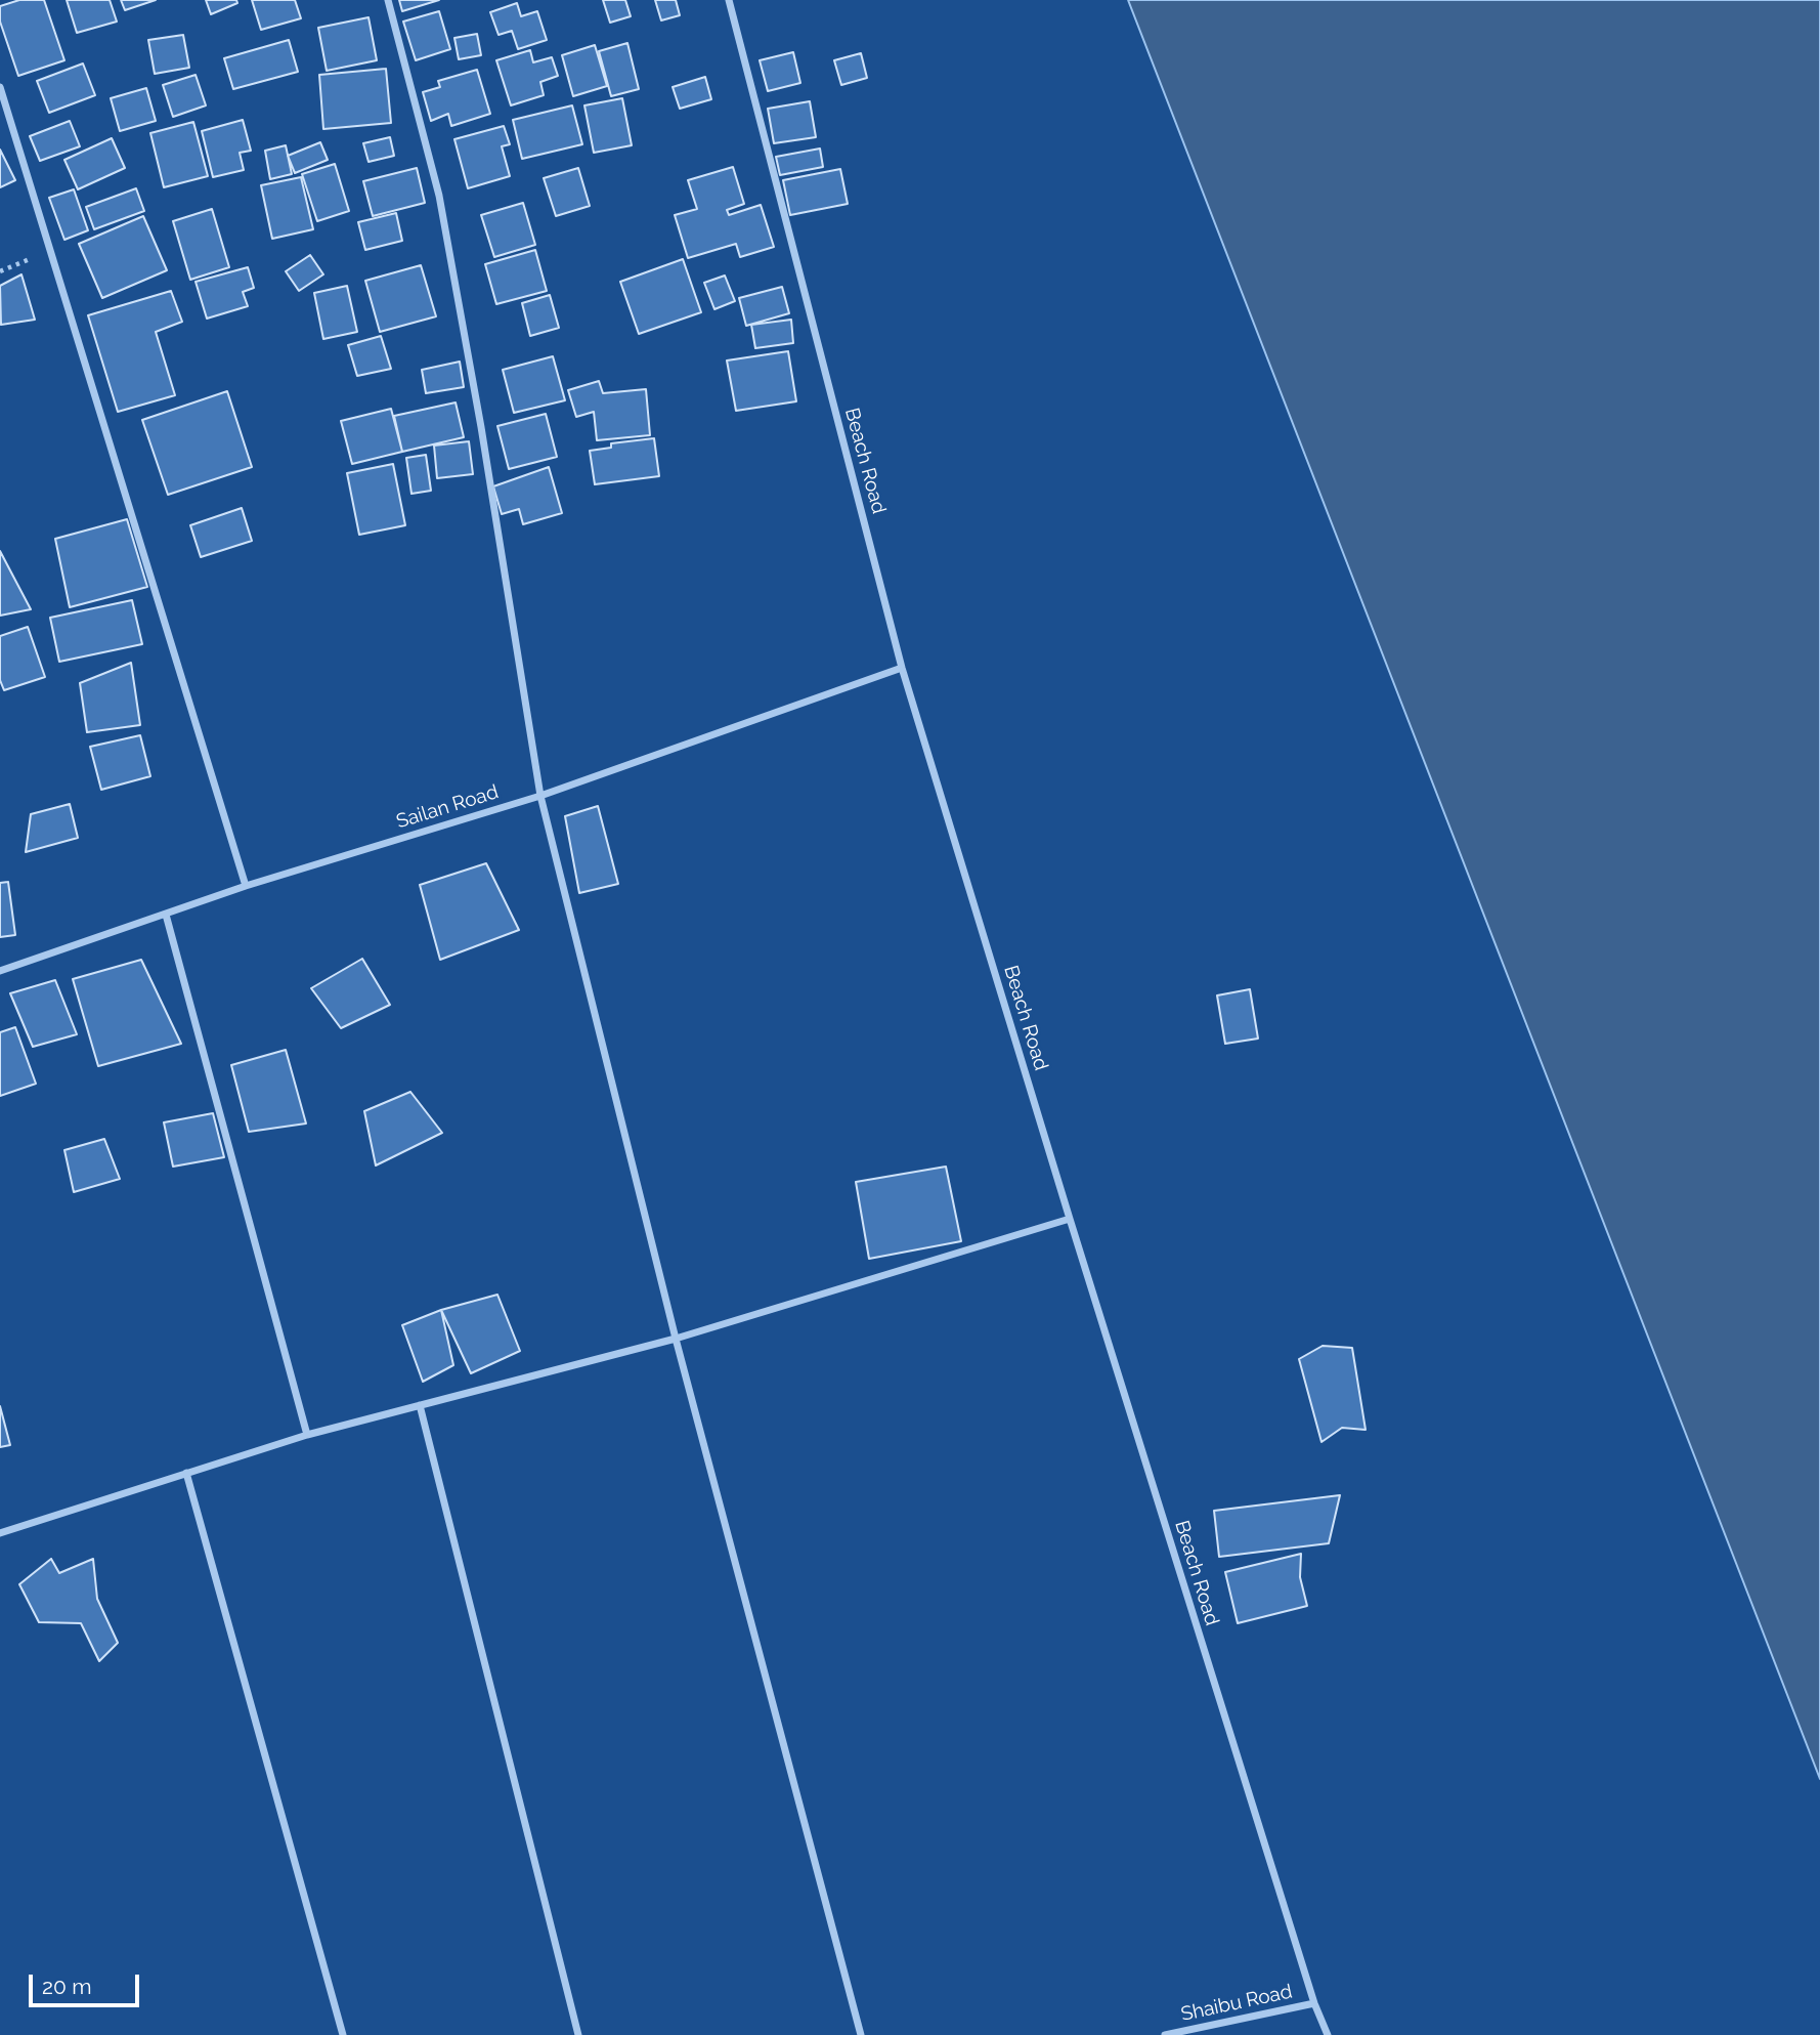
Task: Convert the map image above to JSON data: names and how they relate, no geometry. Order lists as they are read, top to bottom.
{
  "streets": {
    "street": ["Beach Road", "Sailan Road", "Shaibu Road"]
  },
  "crossings": [
    ["Beach Road", "Sailan Road"],
    ["Beach Road", "Shaibu Road"]
  ],
  "scale_bar": "20 m"
}
